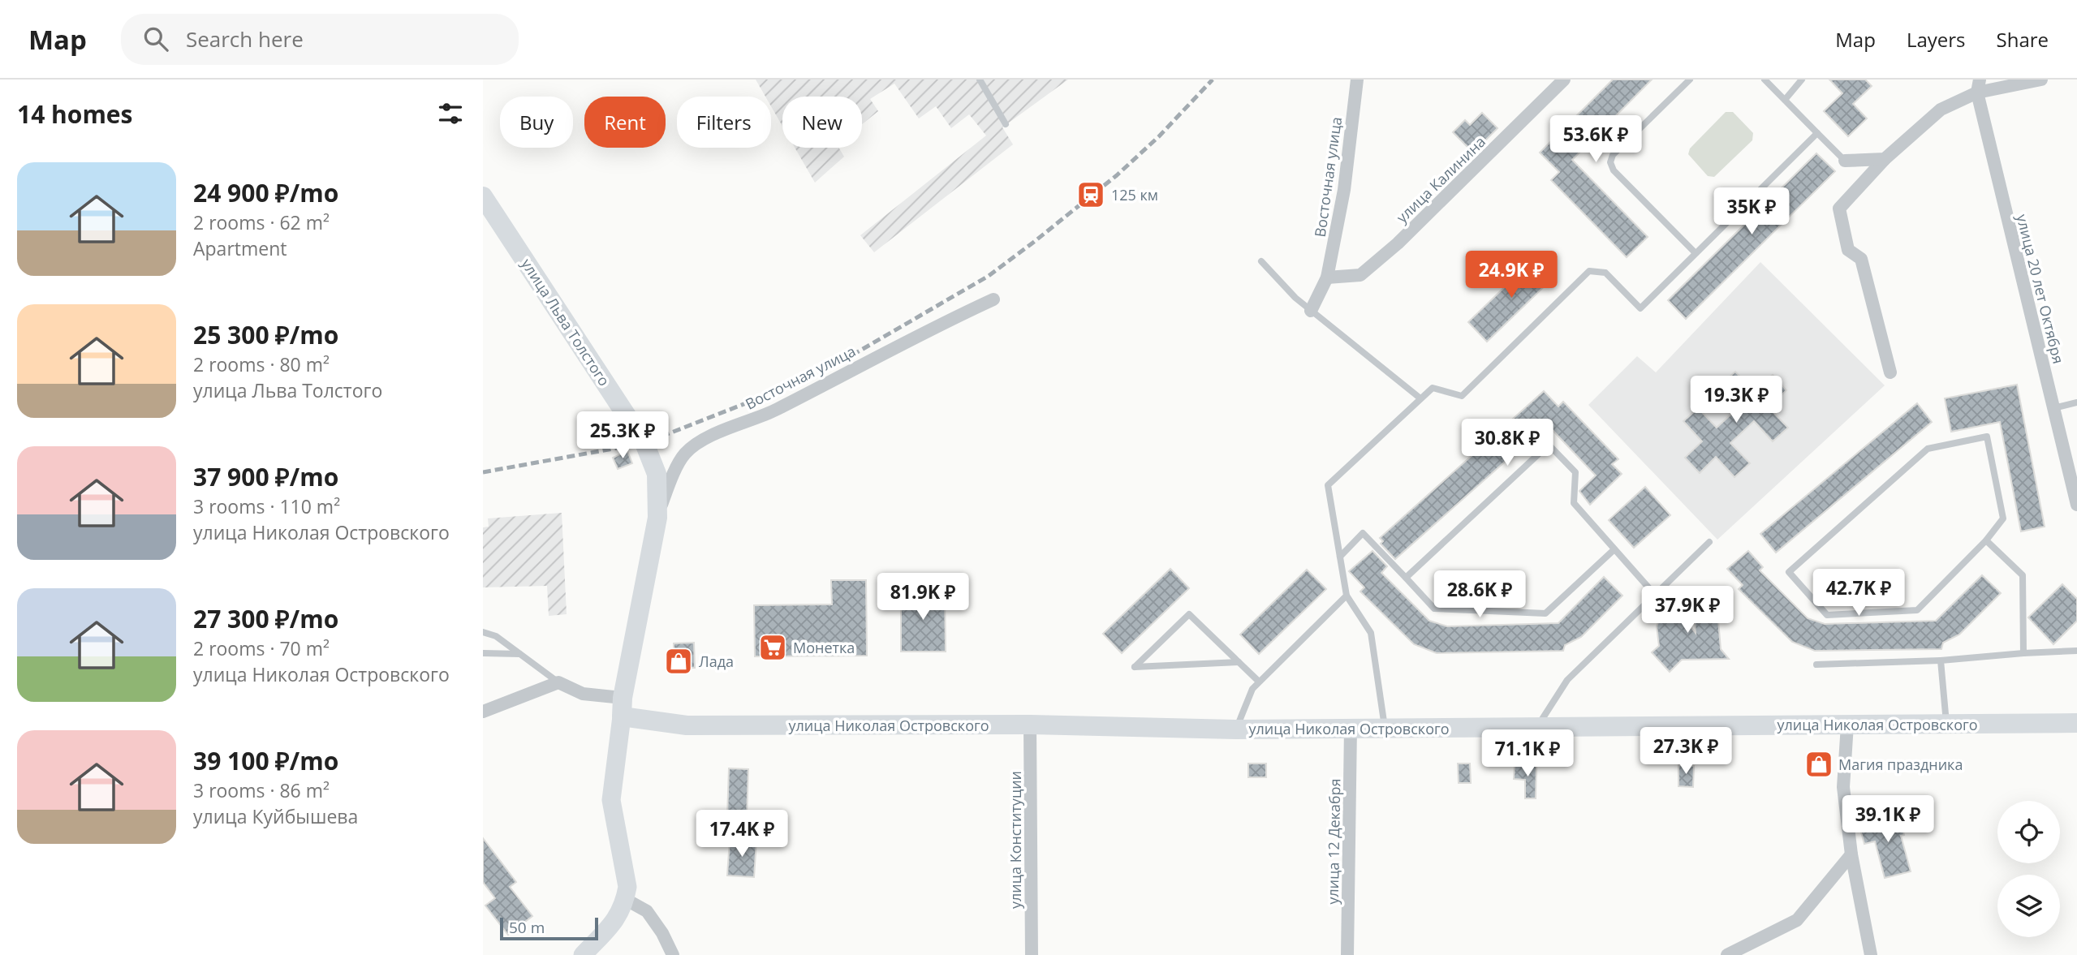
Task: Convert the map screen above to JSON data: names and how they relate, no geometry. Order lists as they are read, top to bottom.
{
  "streets": {
    "main road": ["улица Льва Толстого", "улица Николая Островского"],
    "street": [
      "Восточная улица",
      "улица Калинина",
      "улица 20 лет Октября",
      "улица Конституции",
      "улица 12 Декабря"
    ]
  },
  "crossings": [
    ["Восточная улица", "улица Калинина"],
    ["Восточная улица", "улица Льва Толстого"],
    ["улица Льва Толстого", "улица Николая Островского"],
    ["улица Николая Островского", "улица Конституции"],
    ["улица Николая Островского", "улица 12 Декабря"]
  ],
  "places": {
    "station": ["125 км"],
    "supermarket": ["Монетка"],
    "shop": ["Лада", "Магия праздника"]
  },
  "scale_bar": "50 m",
  "page": {
    "header": "Map",
    "search": "Search here",
    "nav": ["Map", "Layers", "Share"],
    "heading": "14 homes",
    "chip": [
      "Buy",
      "Rent",
      "Filters",
      "New"
    ],
    "price": [
      "53.6K ₽",
      "35K ₽",
      "24.9K ₽",
      "19.3K ₽",
      "25.3K ₽",
      "30.8K ₽",
      "42.7K ₽",
      "28.6K ₽",
      "81.9K ₽",
      "37.9K ₽",
      "27.3K ₽",
      "71.1K ₽",
      "39.1K ₽",
      "17.4K ₽"
    ],
    "list": [
      {
        "name": "24 900 ₽/mo",
        "note": "2 rooms · 62 m² · Apartment"
      },
      {
        "name": "25 300 ₽/mo",
        "note": "2 rooms · 80 m² · улица Льва Толстого"
      },
      {
        "name": "37 900 ₽/mo",
        "note": "3 rooms · 110 m² · улица Николая Островского"
      },
      {
        "name": "27 300 ₽/mo",
        "note": "2 rooms · 70 m² · улица Николая Островского"
      },
      {
        "name": "39 100 ₽/mo",
        "note": "3 rooms · 86 m² · улица Куйбышева"
      }
    ],
    "scale": "50 m"
  }
}
